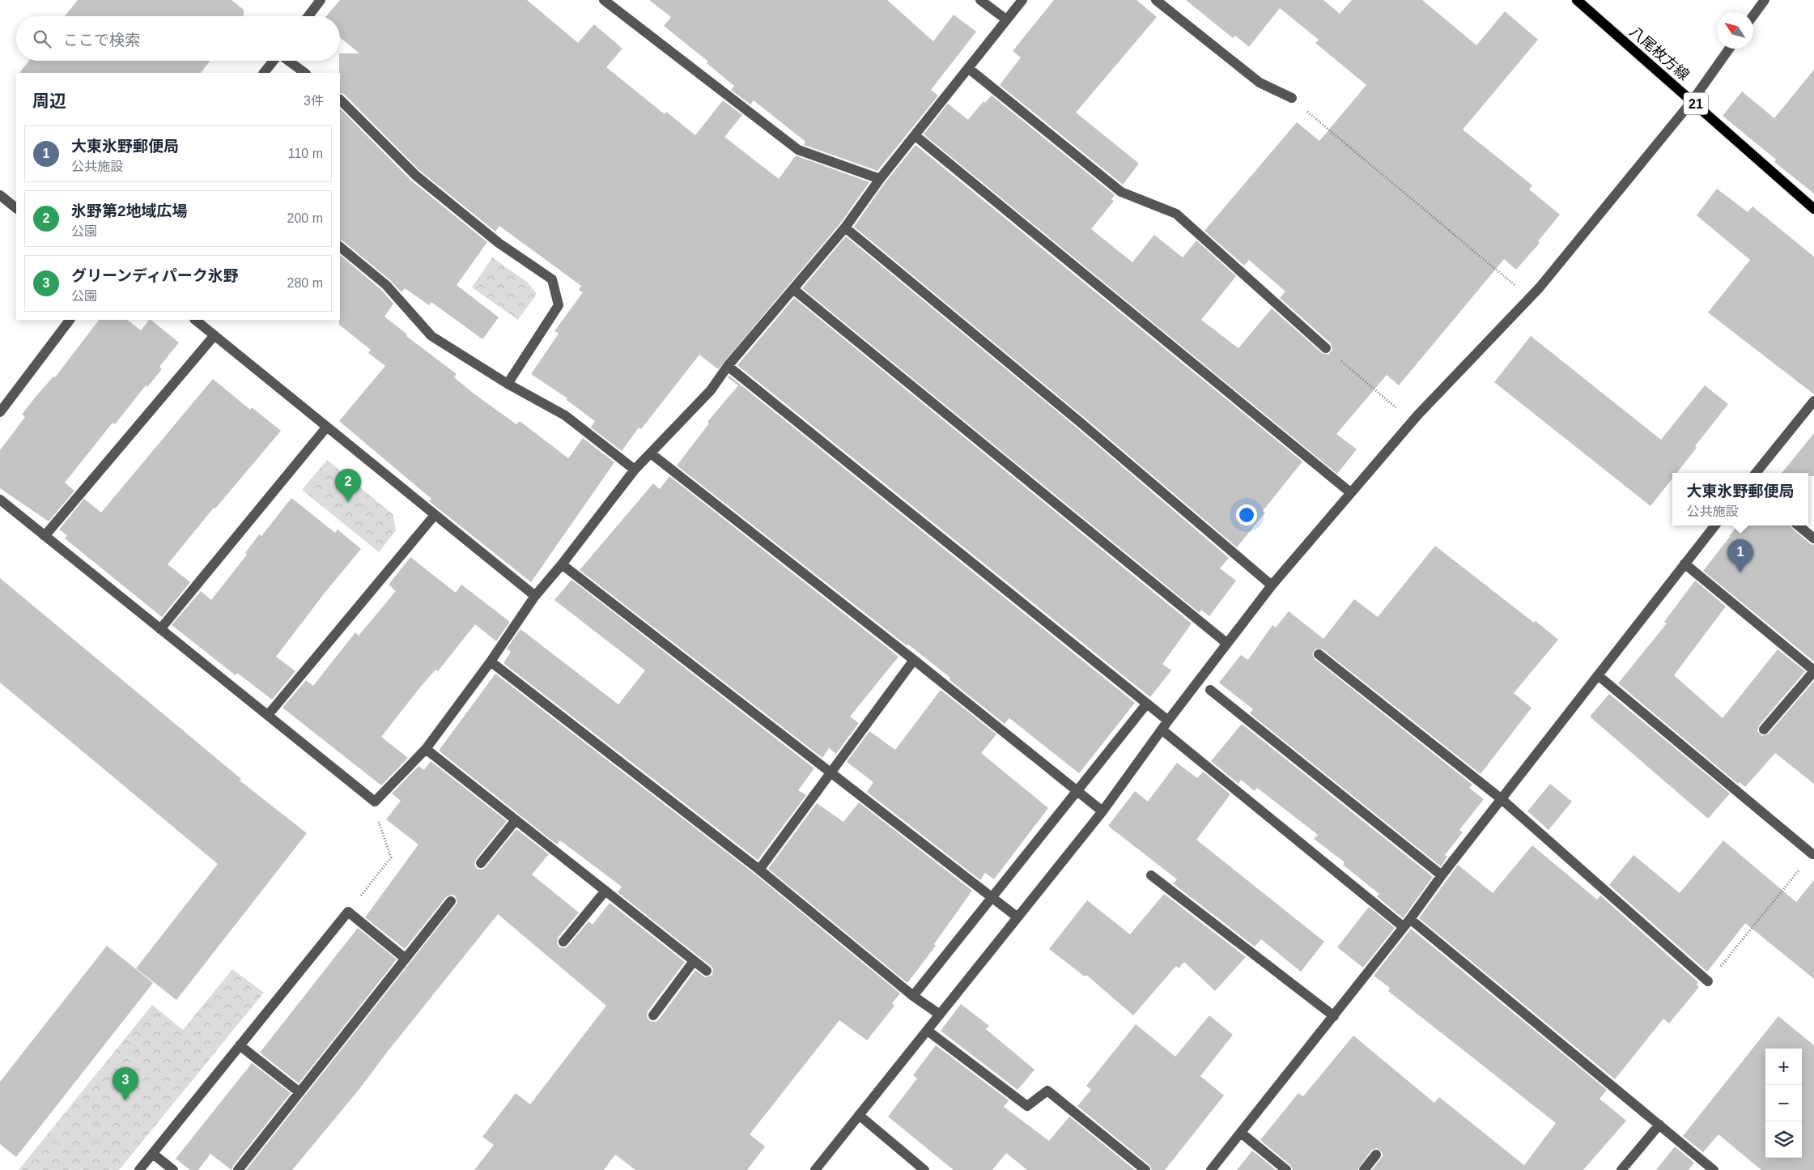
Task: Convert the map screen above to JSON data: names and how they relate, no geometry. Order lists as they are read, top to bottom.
{
  "streets": {
    "main road": ["八尾枚方線", "21"]
  },
  "north": "top left",
  "page": {
    "search": "ここで検索",
    "heading": ["周辺", "3件"],
    "list": [
      {
        "mark": "1",
        "name": "大東氷野郵便局",
        "note": "公共施設",
        "value": "110 m"
      },
      {
        "mark": "2",
        "name": "氷野第2地域広場",
        "note": "公園",
        "value": "200 m"
      },
      {
        "mark": "3",
        "name": "グリーンディパーク氷野",
        "note": "公園",
        "value": "280 m"
      }
    ],
    "pins": ["2", "1", "3"],
    "popup": ["大東氷野郵便局", "公共施設"],
    "map_buttons": ["+", "−"]
  }
}
